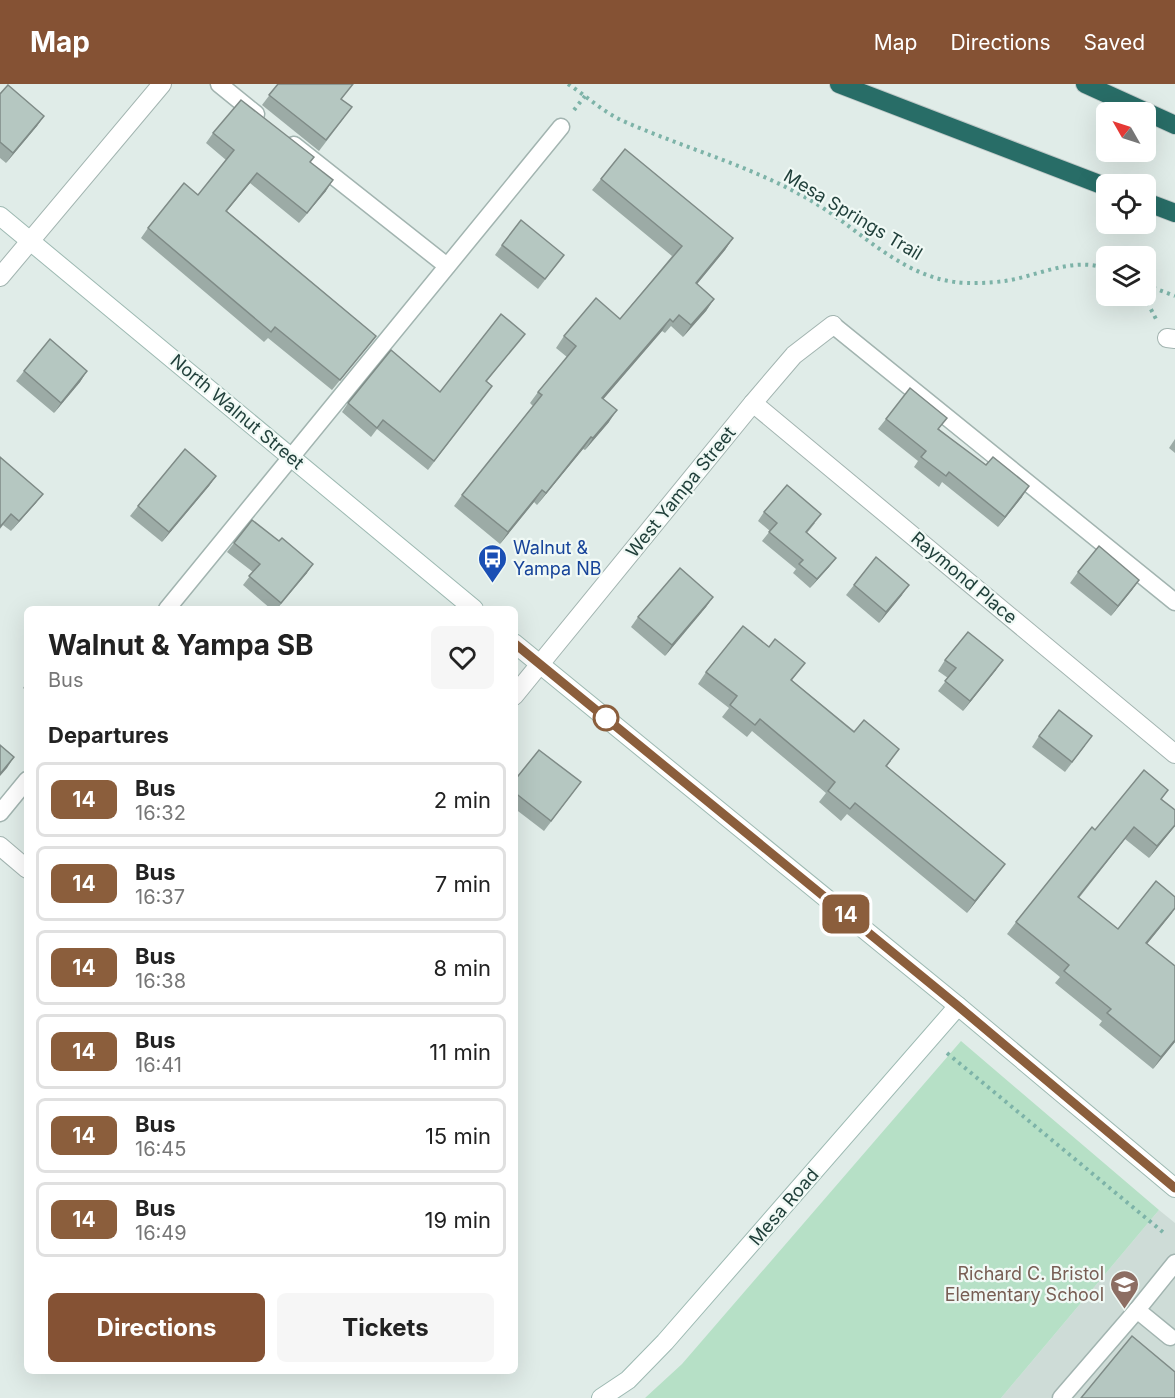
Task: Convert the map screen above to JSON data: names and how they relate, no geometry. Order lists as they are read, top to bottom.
{
  "streets": {
    "main road": [
      "North Walnut Street",
      "West Yampa Street",
      "Raymond Place",
      "Mesa Road"
    ],
    "path": ["Mesa Springs Trail"]
  },
  "crossings": [
    ["West Yampa Street", "Raymond Place"]
  ],
  "places": {
    "bus stop": ["Walnut & Yampa NB"],
    "school or university": ["Richard C. Bristol Elementary School"]
  },
  "lines": ["bus line 14"],
  "north": "top left",
  "page": {
    "header": "Map",
    "nav": ["Map", "Directions", "Saved"],
    "on_map": "14",
    "heading": [
      ["Walnut & Yampa SB", "Bus"],
      "Departures"
    ],
    "list": [
      {
        "mark": "14",
        "name": "Bus",
        "note": "16:32",
        "value": "2 min"
      },
      {
        "mark": "14",
        "name": "Bus",
        "note": "16:37",
        "value": "7 min"
      },
      {
        "mark": "14",
        "name": "Bus",
        "note": "16:38",
        "value": "8 min"
      },
      {
        "mark": "14",
        "name": "Bus",
        "note": "16:41",
        "value": "11 min"
      },
      {
        "mark": "14",
        "name": "Bus",
        "note": "16:45",
        "value": "15 min"
      },
      {
        "mark": "14",
        "name": "Bus",
        "note": "16:49",
        "value": "19 min"
      }
    ],
    "buttons": ["Directions", "Tickets"]
  }
}
